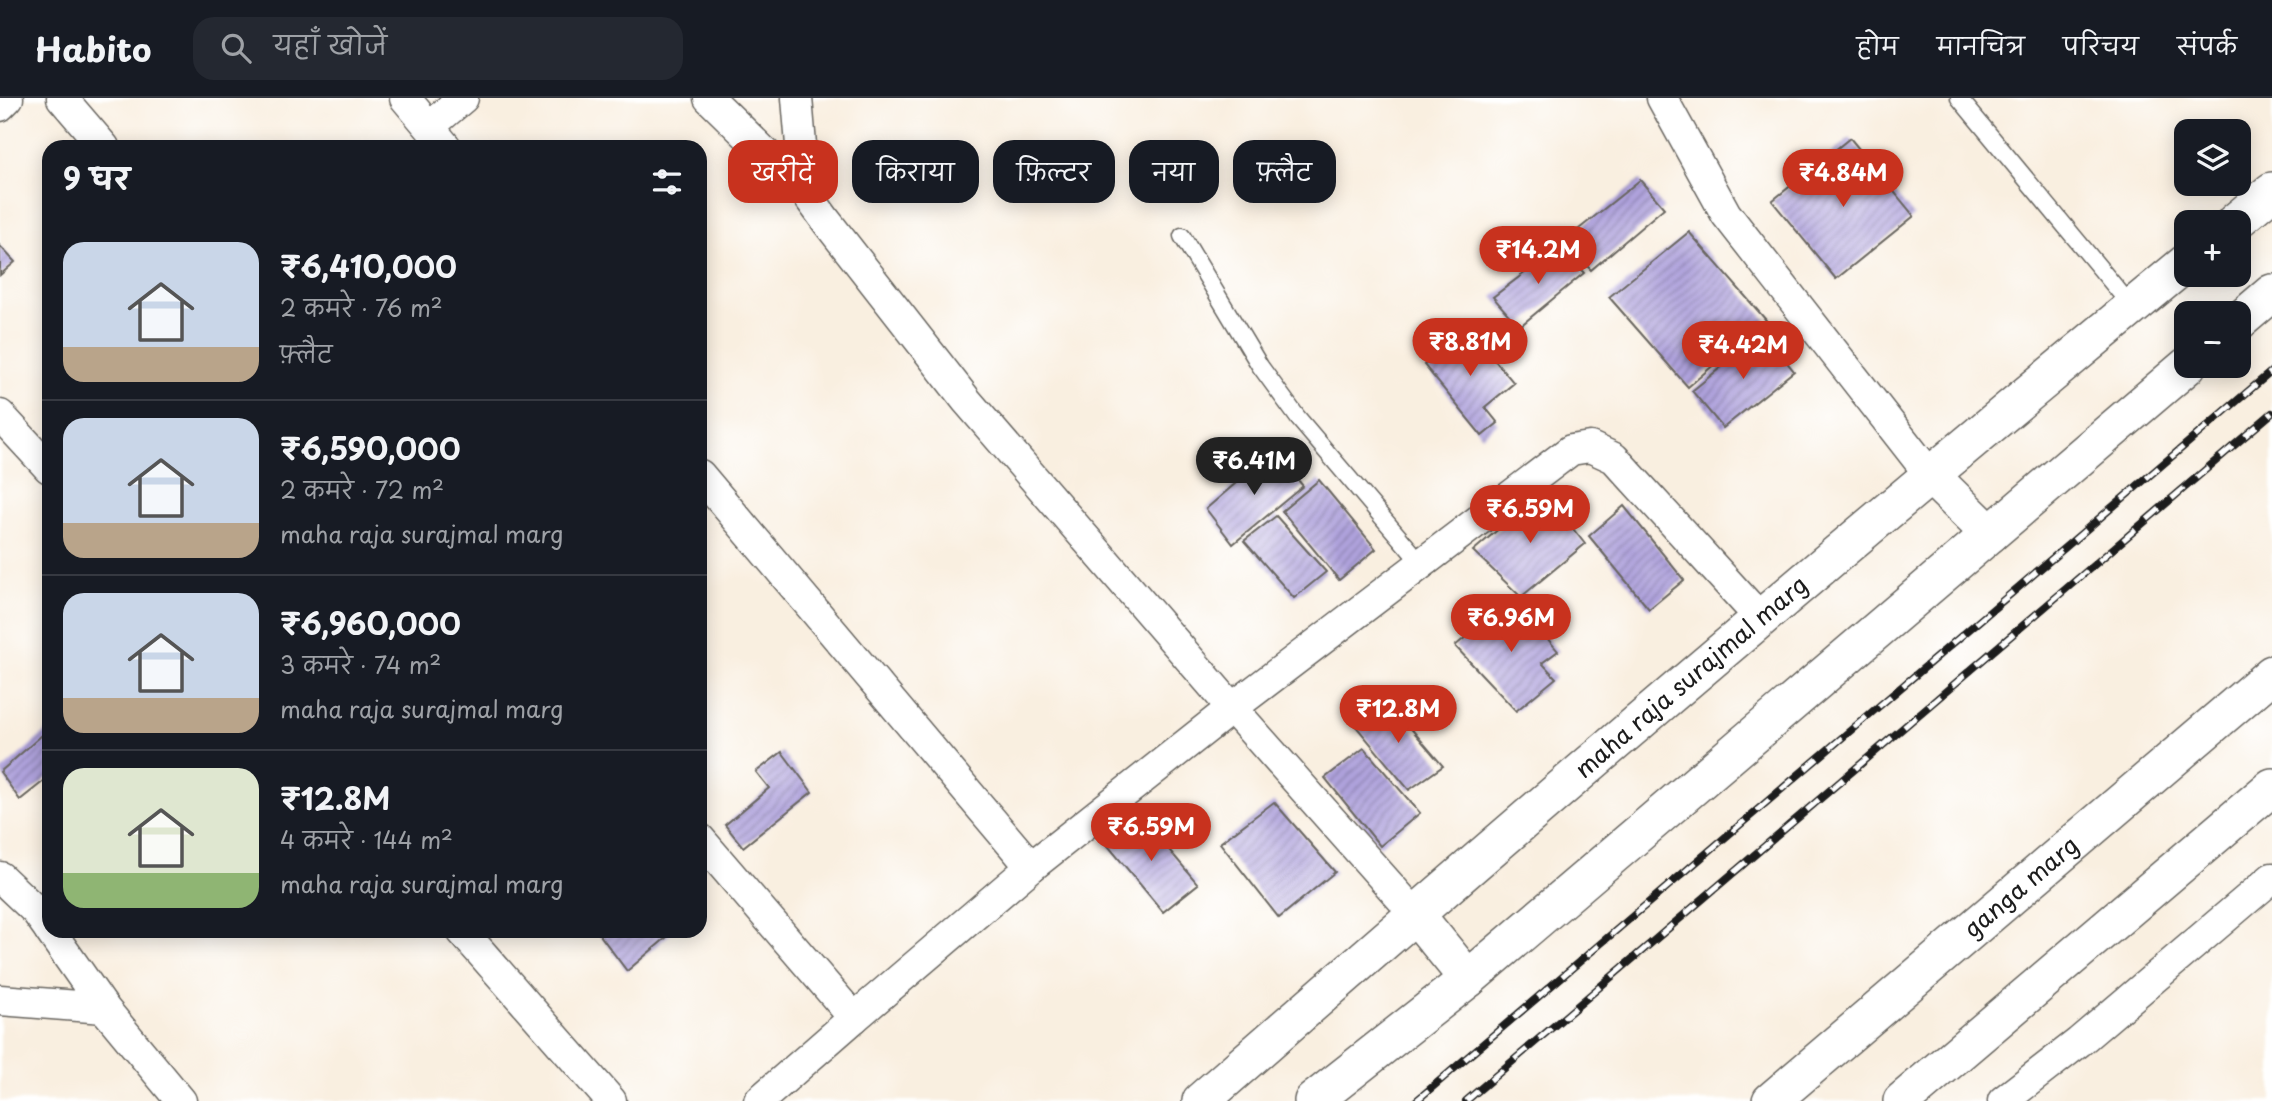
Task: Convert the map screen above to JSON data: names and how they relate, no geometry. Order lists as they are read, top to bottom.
{
  "streets": {
    "street": ["maha raja surajmal marg", "ganga marg"]
  },
  "page": {
    "header": "Habito",
    "search": "यहाँ खोजें",
    "nav": [
      "होम",
      "मानचित्र",
      "परिचय",
      "संपर्क"
    ],
    "map_buttons": ["+", "−"],
    "chip": [
      "खरीदें",
      "किराया",
      "फ़िल्टर",
      "नया",
      "फ़्लैट"
    ],
    "heading": "9 घर",
    "price": [
      "₹4.84M",
      "₹14.2M",
      "₹8.81M",
      "₹4.42M",
      "₹6.41M",
      "₹6.59M",
      "₹6.96M",
      "₹12.8M",
      "₹6.59M"
    ],
    "list": [
      {
        "name": "₹6,410,000",
        "note": "2 कमरे · 76 m² · फ़्लैट"
      },
      {
        "name": "₹6,590,000",
        "note": "2 कमरे · 72 m² · maha raja surajmal marg"
      },
      {
        "name": "₹6,960,000",
        "note": "3 कमरे · 74 m² · maha raja surajmal marg"
      },
      {
        "name": "₹12.8M",
        "note": "4 कमरे · 144 m² · maha raja surajmal marg"
      }
    ]
  }
}
